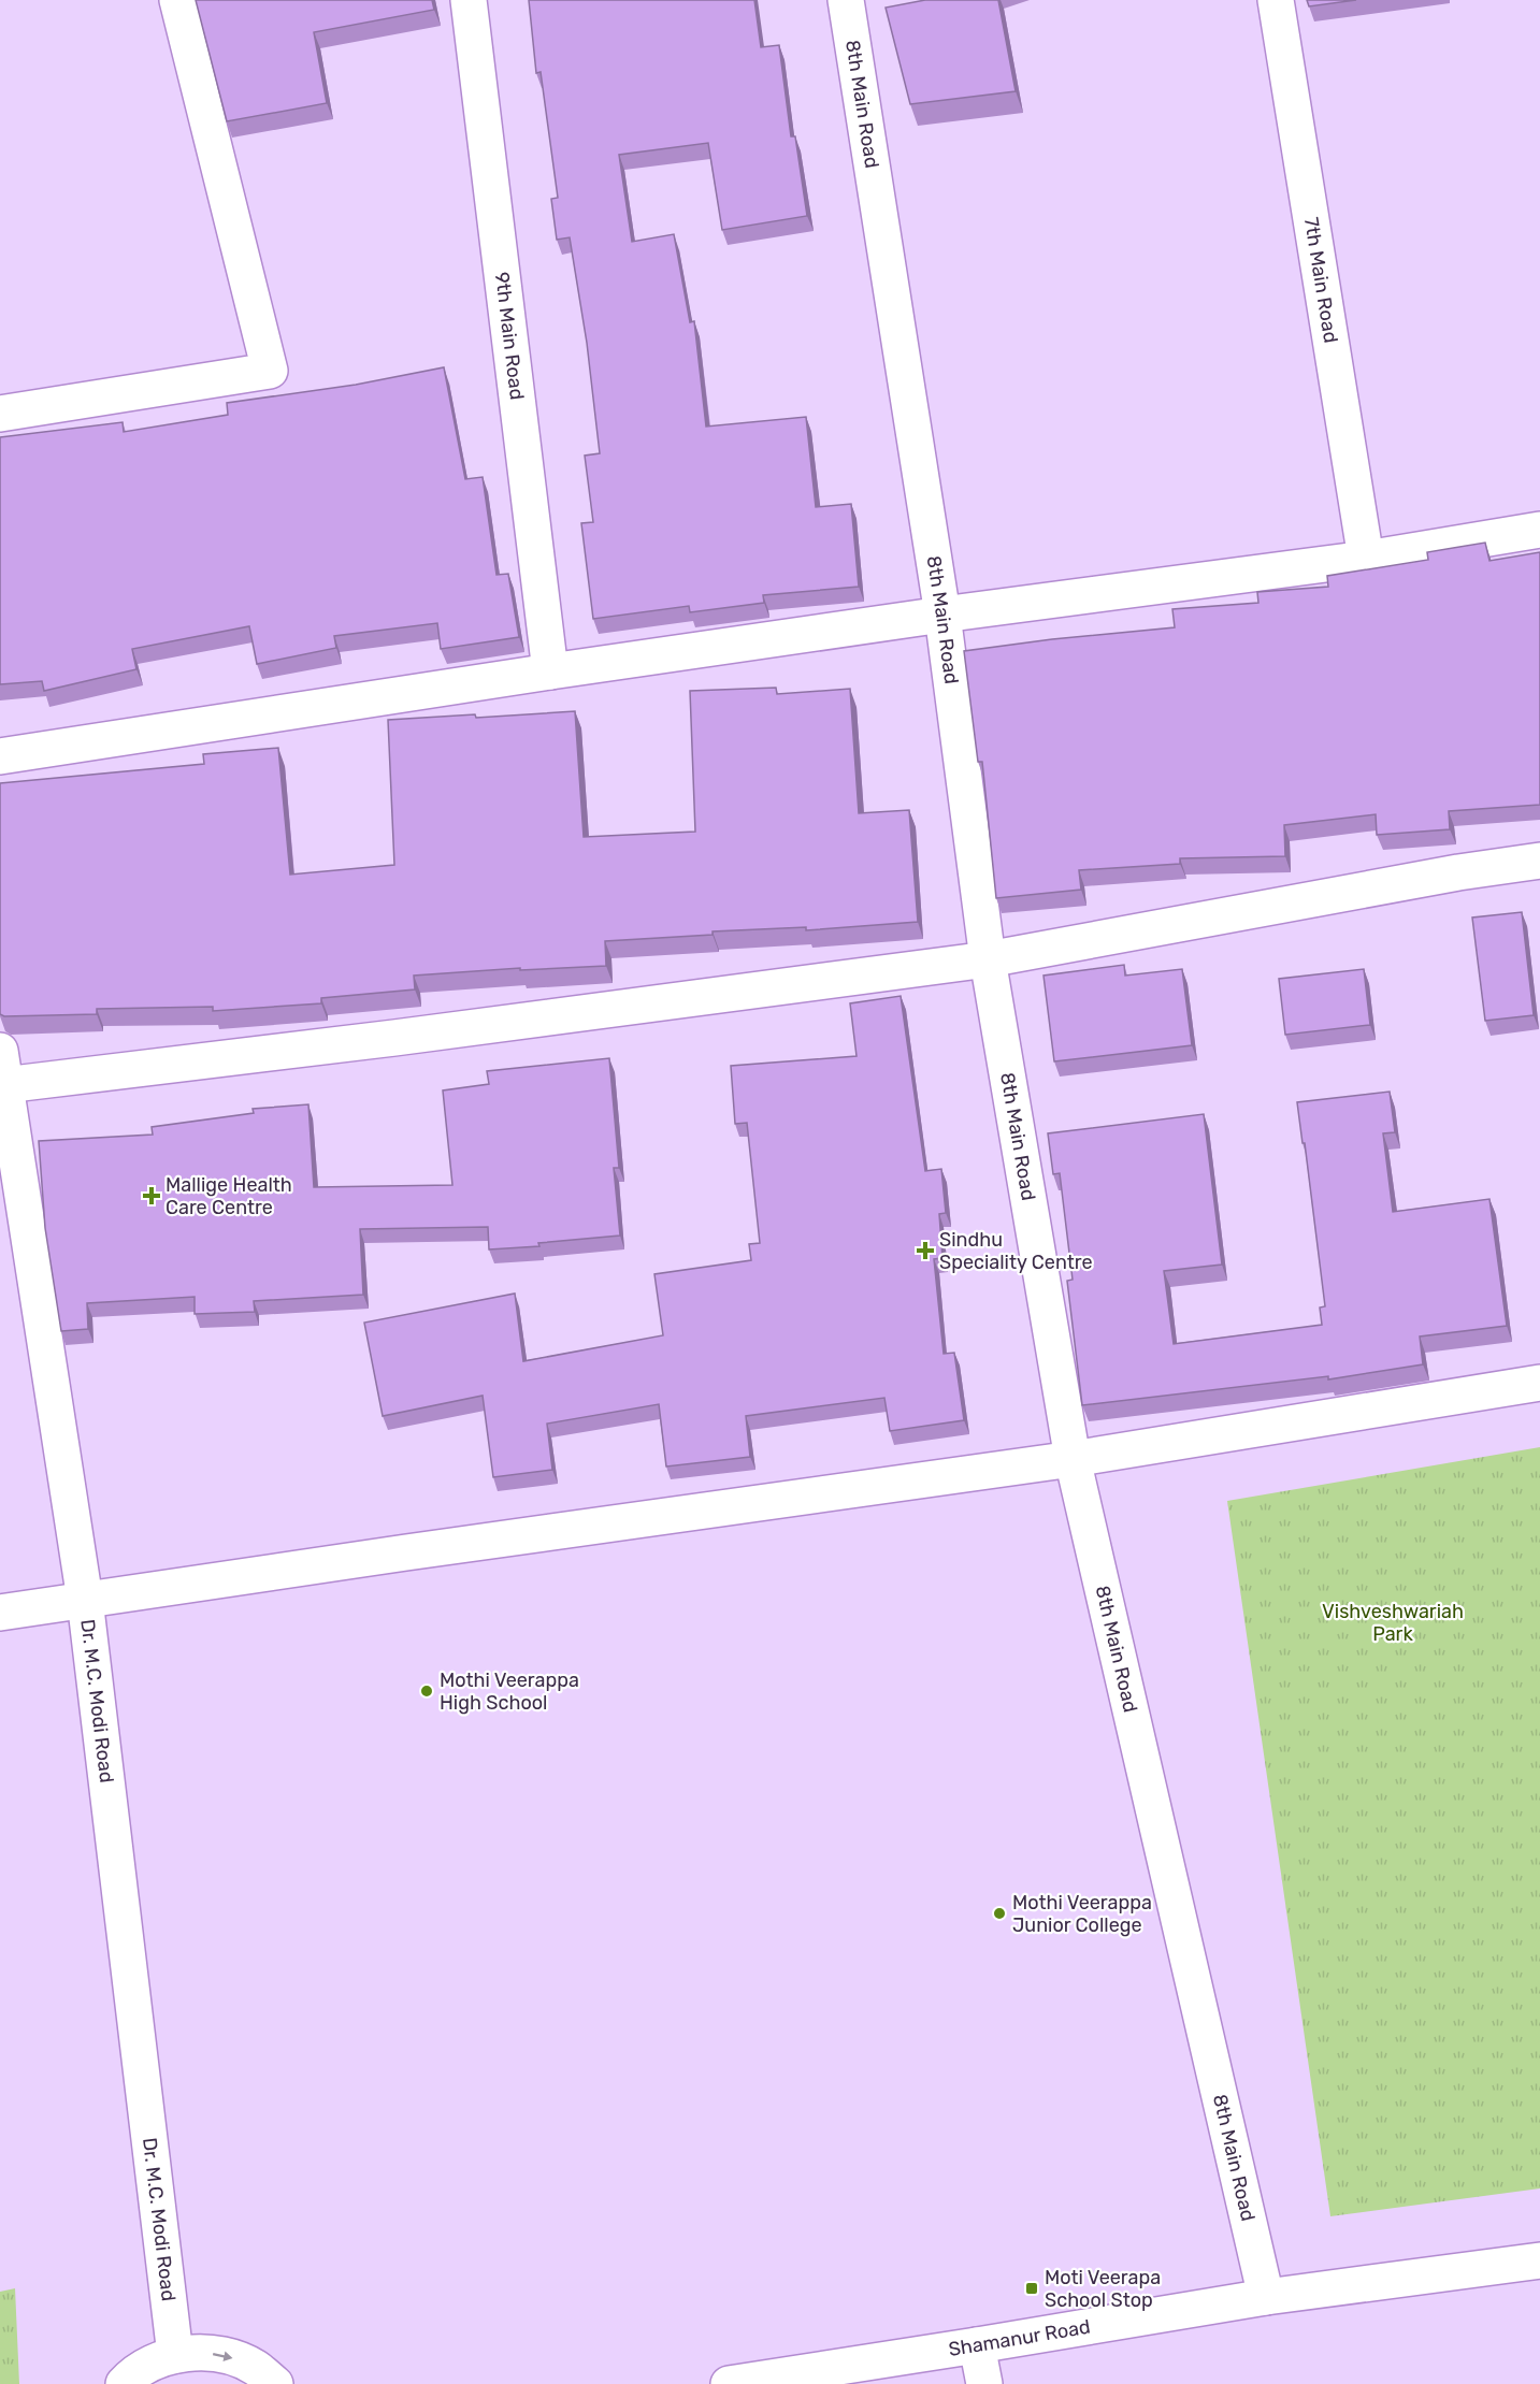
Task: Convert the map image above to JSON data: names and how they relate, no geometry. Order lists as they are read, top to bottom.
{
  "streets": {
    "street": [
      "8th Main Road",
      "7th Main Road",
      "9th Main Road",
      "Dr. M.C. Modi Road",
      "Shamanur Road"
    ]
  },
  "crossings": [
    ["8th Main Road", "Shamanur Road"]
  ],
  "parks": ["Vishveshwariah Park"],
  "places": {
    "health": ["Mallige Health Care Centre", "Sindhu Speciality Centre"],
    "other": ["Mothi Veerappa High School", "Mothi Veerappa Junior College"],
    "transit": ["Moti Veerapa School Stop"]
  }
}
